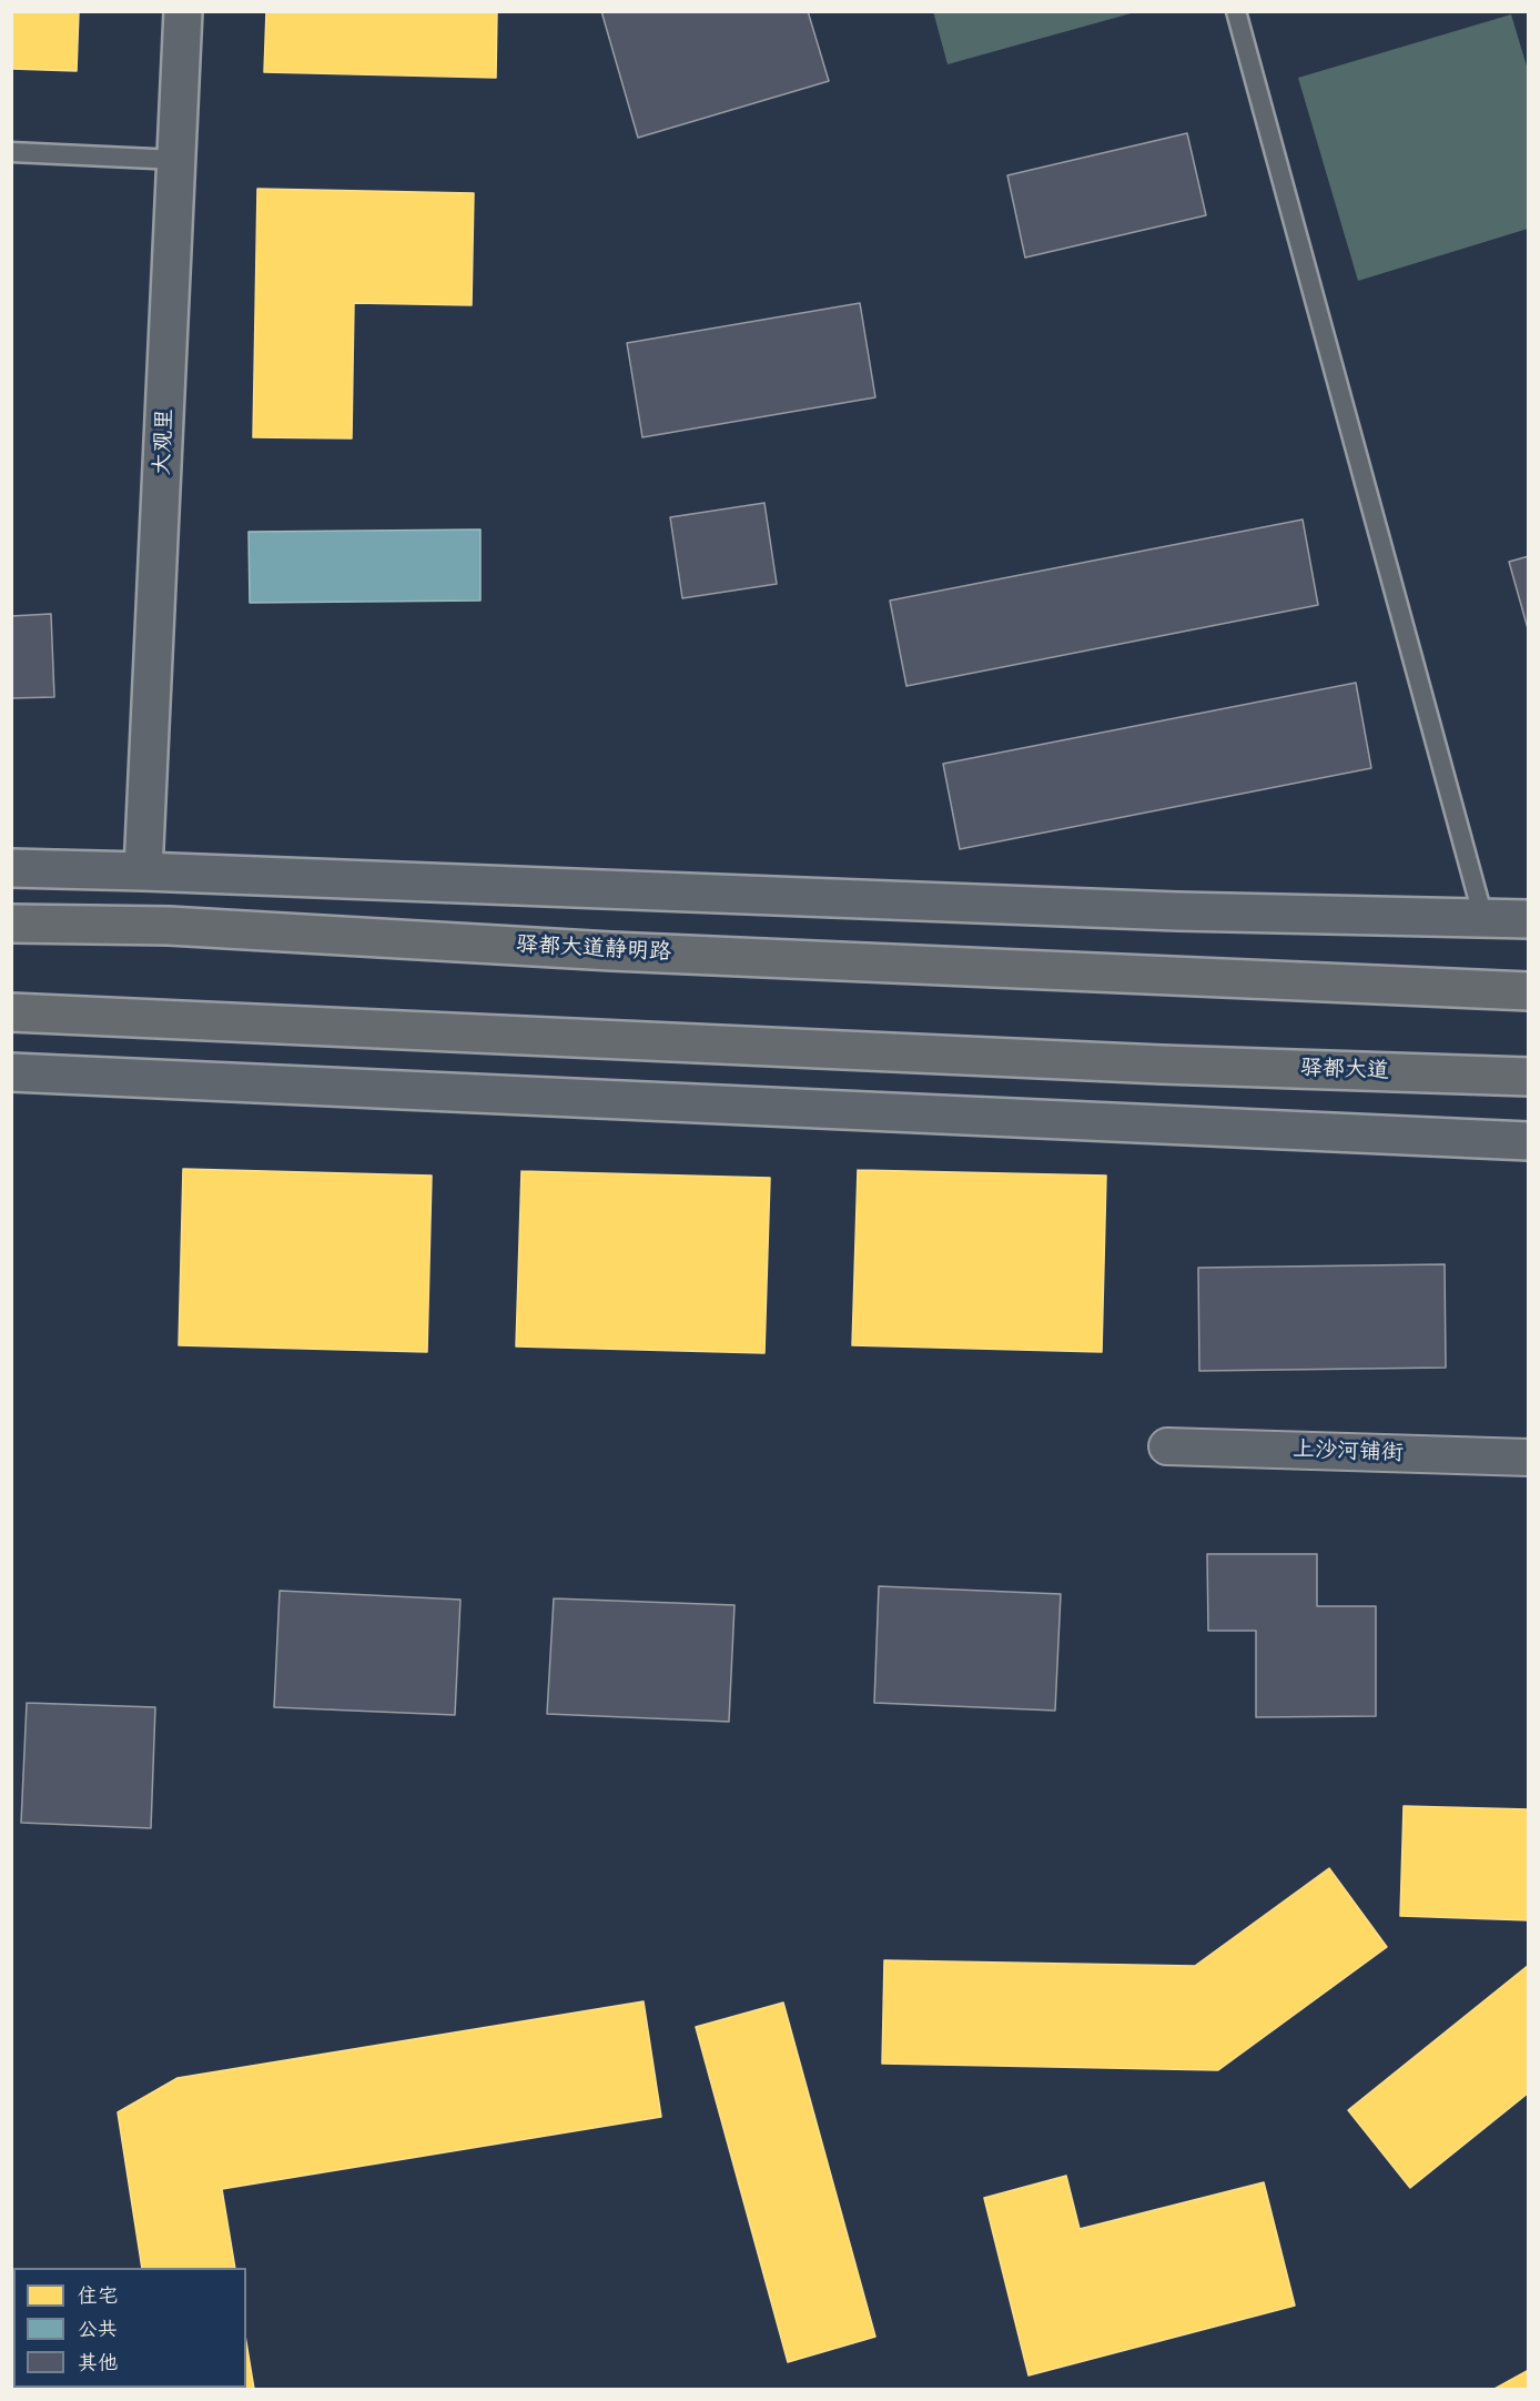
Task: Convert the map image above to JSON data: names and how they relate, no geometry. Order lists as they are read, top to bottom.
{
  "streets": {
    "main road": ["驿都大道静明路", "驿都大道"],
    "street": ["大观里", "上沙河铺街"]
  },
  "legend": ["住宅", "公共", "其他"]
}
